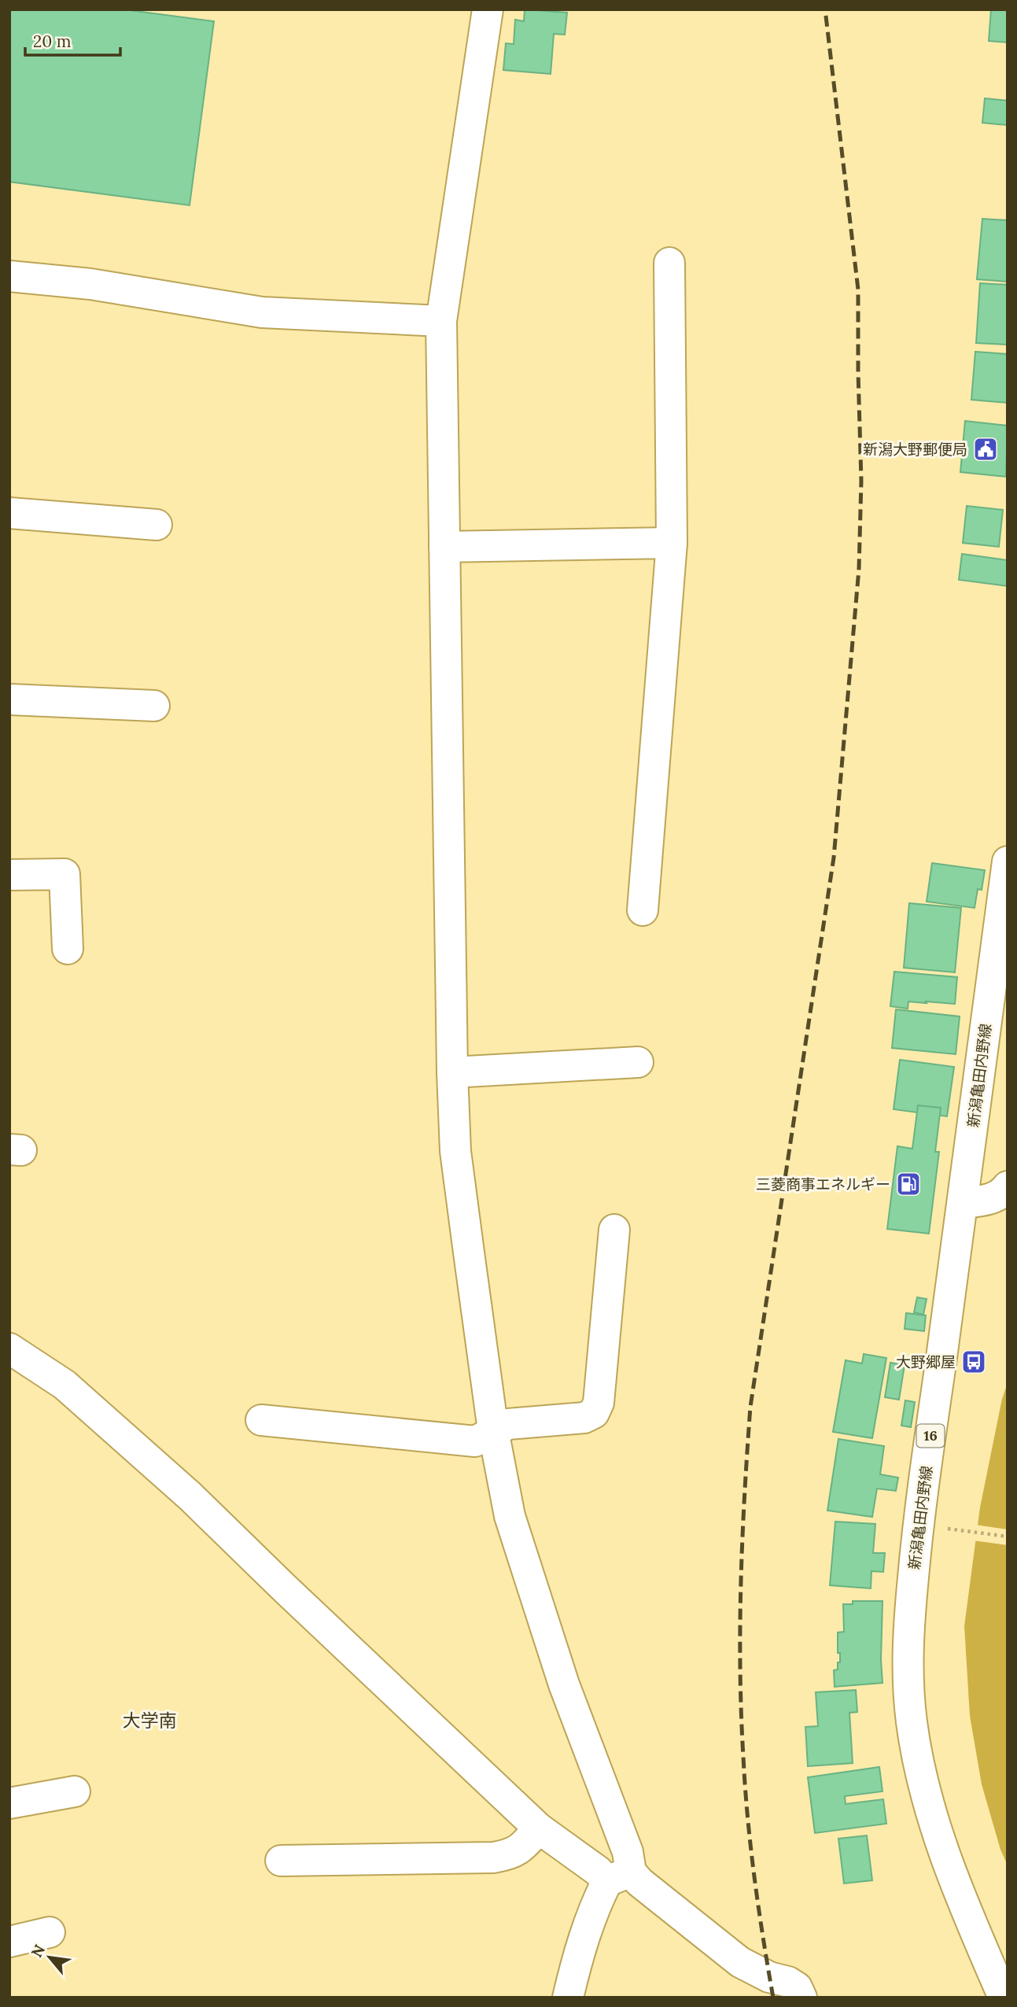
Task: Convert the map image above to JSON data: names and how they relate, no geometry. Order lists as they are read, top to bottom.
{
  "streets": {
    "street": ["新潟亀田内野線", "16"]
  },
  "districts": ["大学南"],
  "places": {
    "public building": ["新潟大野郵便局"],
    "fuel station": ["三菱商事エネルギー"],
    "bus stop": ["大野郷屋"]
  },
  "scale_bar": "20 m",
  "north": "top left"
}
